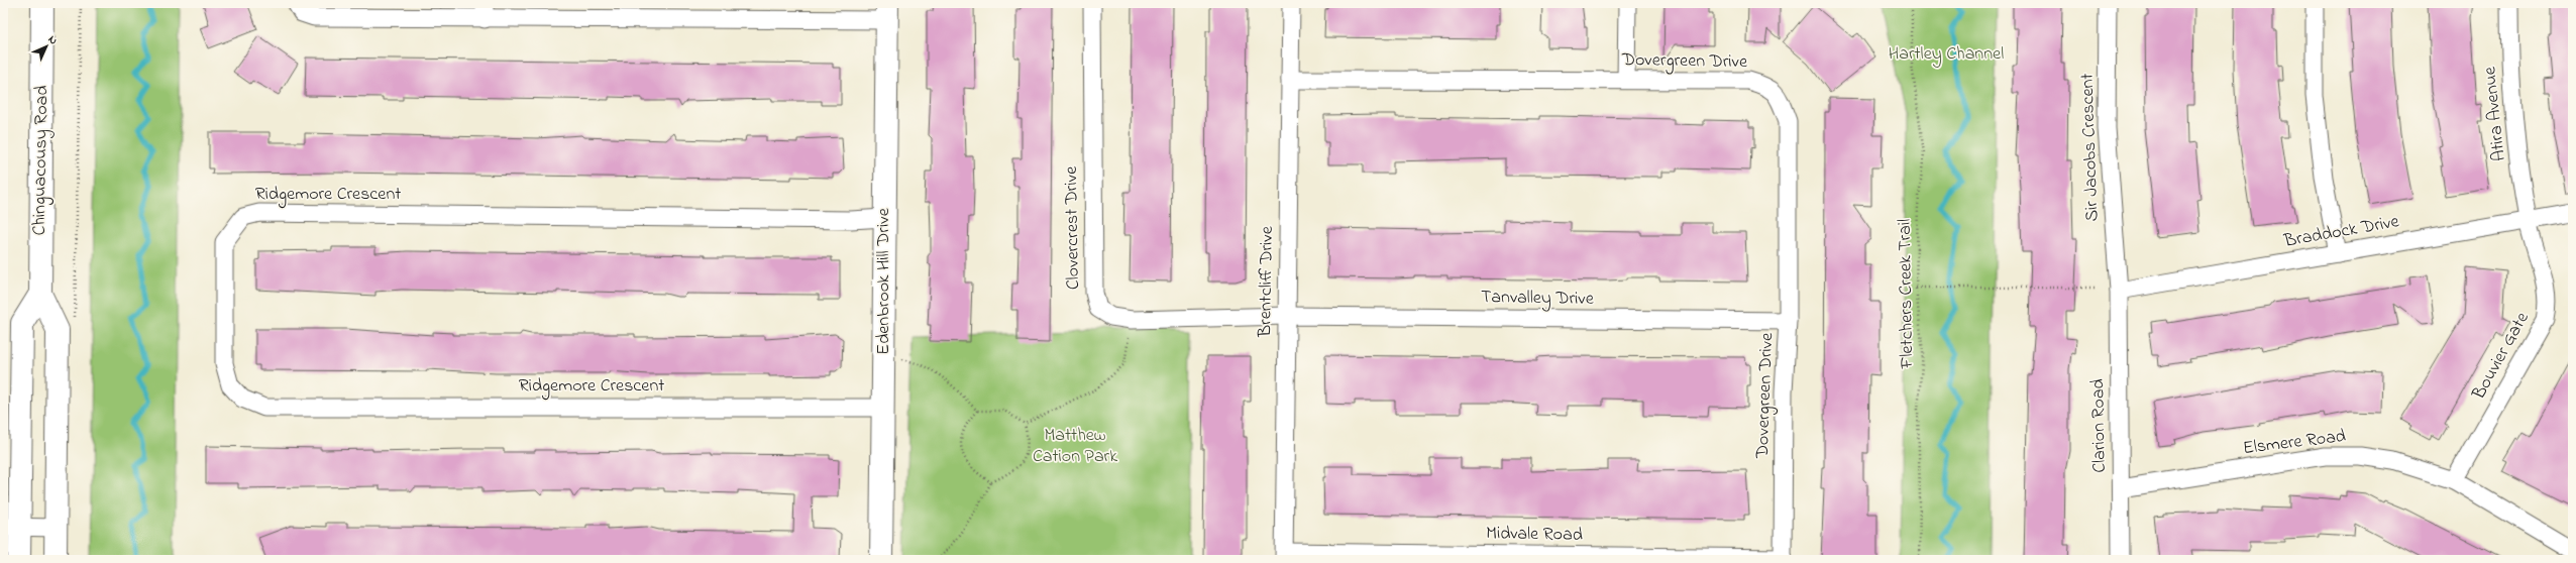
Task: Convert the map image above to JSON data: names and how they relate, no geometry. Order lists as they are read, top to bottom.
{
  "streets": {
    "main road": ["Chinguacousy Road", "Edenbrook Hill Drive"],
    "street": [
      "Dovergreen Drive",
      "Atira Avenue",
      "Sir Jacobs Crescent",
      "Ridgemore Crescent",
      "Clovercrest Drive",
      "Braddock Drive",
      "Brentcliff Drive",
      "Tanvalley Drive",
      "Bouvier Gate",
      "Clarion Road",
      "Elsmere Road",
      "Midvale Road"
    ],
    "path": ["Fletchers Creek Trail"]
  },
  "crossings": [
    ["Dovergreen Drive", "Brentcliff Drive"],
    ["Dovergreen Drive", "Tanvalley Drive"],
    ["Dovergreen Drive", "Midvale Road"],
    ["Atira Avenue", "Braddock Drive"],
    ["Atira Avenue", "Bouvier Gate"],
    ["Sir Jacobs Crescent", "Braddock Drive"],
    ["Sir Jacobs Crescent", "Clarion Road"],
    ["Ridgemore Crescent", "Edenbrook Hill Drive"],
    ["Clovercrest Drive", "Brentcliff Drive"],
    ["Clovercrest Drive", "Tanvalley Drive"],
    ["Braddock Drive", "Bouvier Gate"],
    ["Braddock Drive", "Clarion Road"],
    ["Brentcliff Drive", "Tanvalley Drive"],
    ["Brentcliff Drive", "Midvale Road"],
    ["Bouvier Gate", "Elsmere Road"],
    ["Clarion Road", "Elsmere Road"]
  ],
  "parks": ["Hartley Channel", "Matthew Cation Park"],
  "north": "top right"
}
